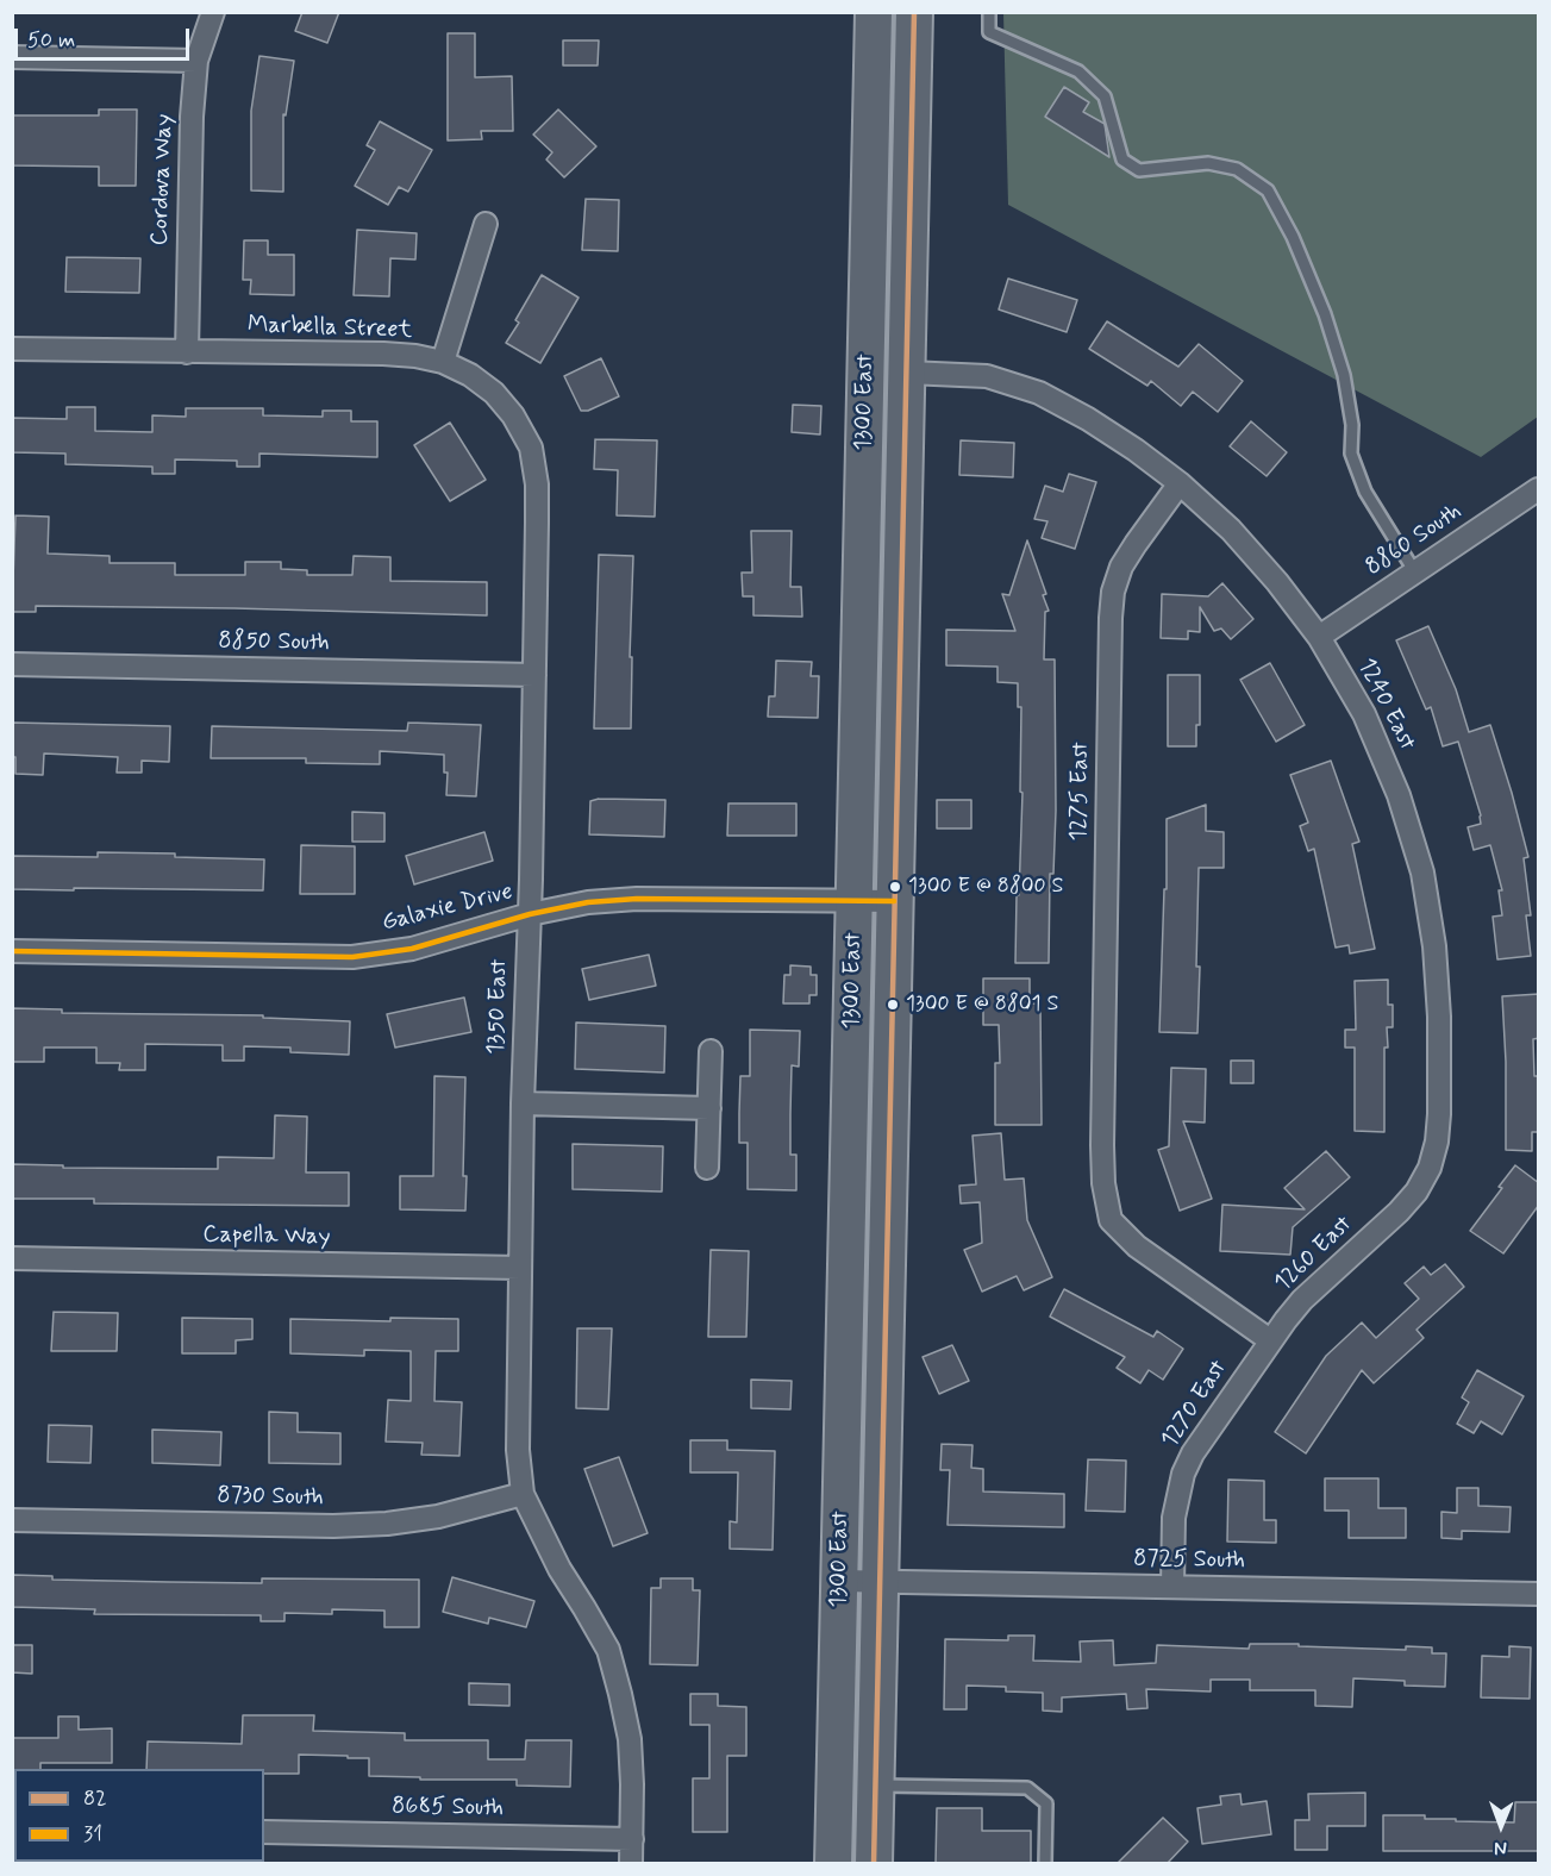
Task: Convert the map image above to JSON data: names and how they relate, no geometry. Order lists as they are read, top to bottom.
{
  "streets": {
    "main road": ["1300 East"],
    "street": [
      "Cordova Way",
      "Marbella Street",
      "8860 South",
      "8850 South",
      "1240 East",
      "1275 East",
      "Galaxie Drive",
      "1350 East",
      "Capella Way",
      "1260 East",
      "1270 East",
      "8730 South",
      "8725 South",
      "8685 South"
    ]
  },
  "crossings": [
    ["Cordova Way", "Marbella Street"],
    ["Marbella Street", "1350 East"],
    ["1300 East", "1240 East"],
    ["1300 East", "Galaxie Drive"],
    ["1300 East", "8725 South"],
    ["8860 South", "1240 East"],
    ["8850 South", "1350 East"],
    ["1240 East", "1275 East"],
    ["1240 East", "1260 East"],
    ["1275 East", "1260 East"],
    ["1275 East", "1270 East"],
    ["Galaxie Drive", "1350 East"],
    ["1350 East", "Capella Way"],
    ["1350 East", "8730 South"],
    ["1260 East", "1270 East"],
    ["1270 East", "8725 South"]
  ],
  "places": ["1300 E @ 8800 S", "1300 E @ 8801 S"],
  "lines": ["transit line 82", "transit line 31"],
  "legend": ["82", "31"],
  "scale_bar": "50 m",
  "north": "bottom"
}
